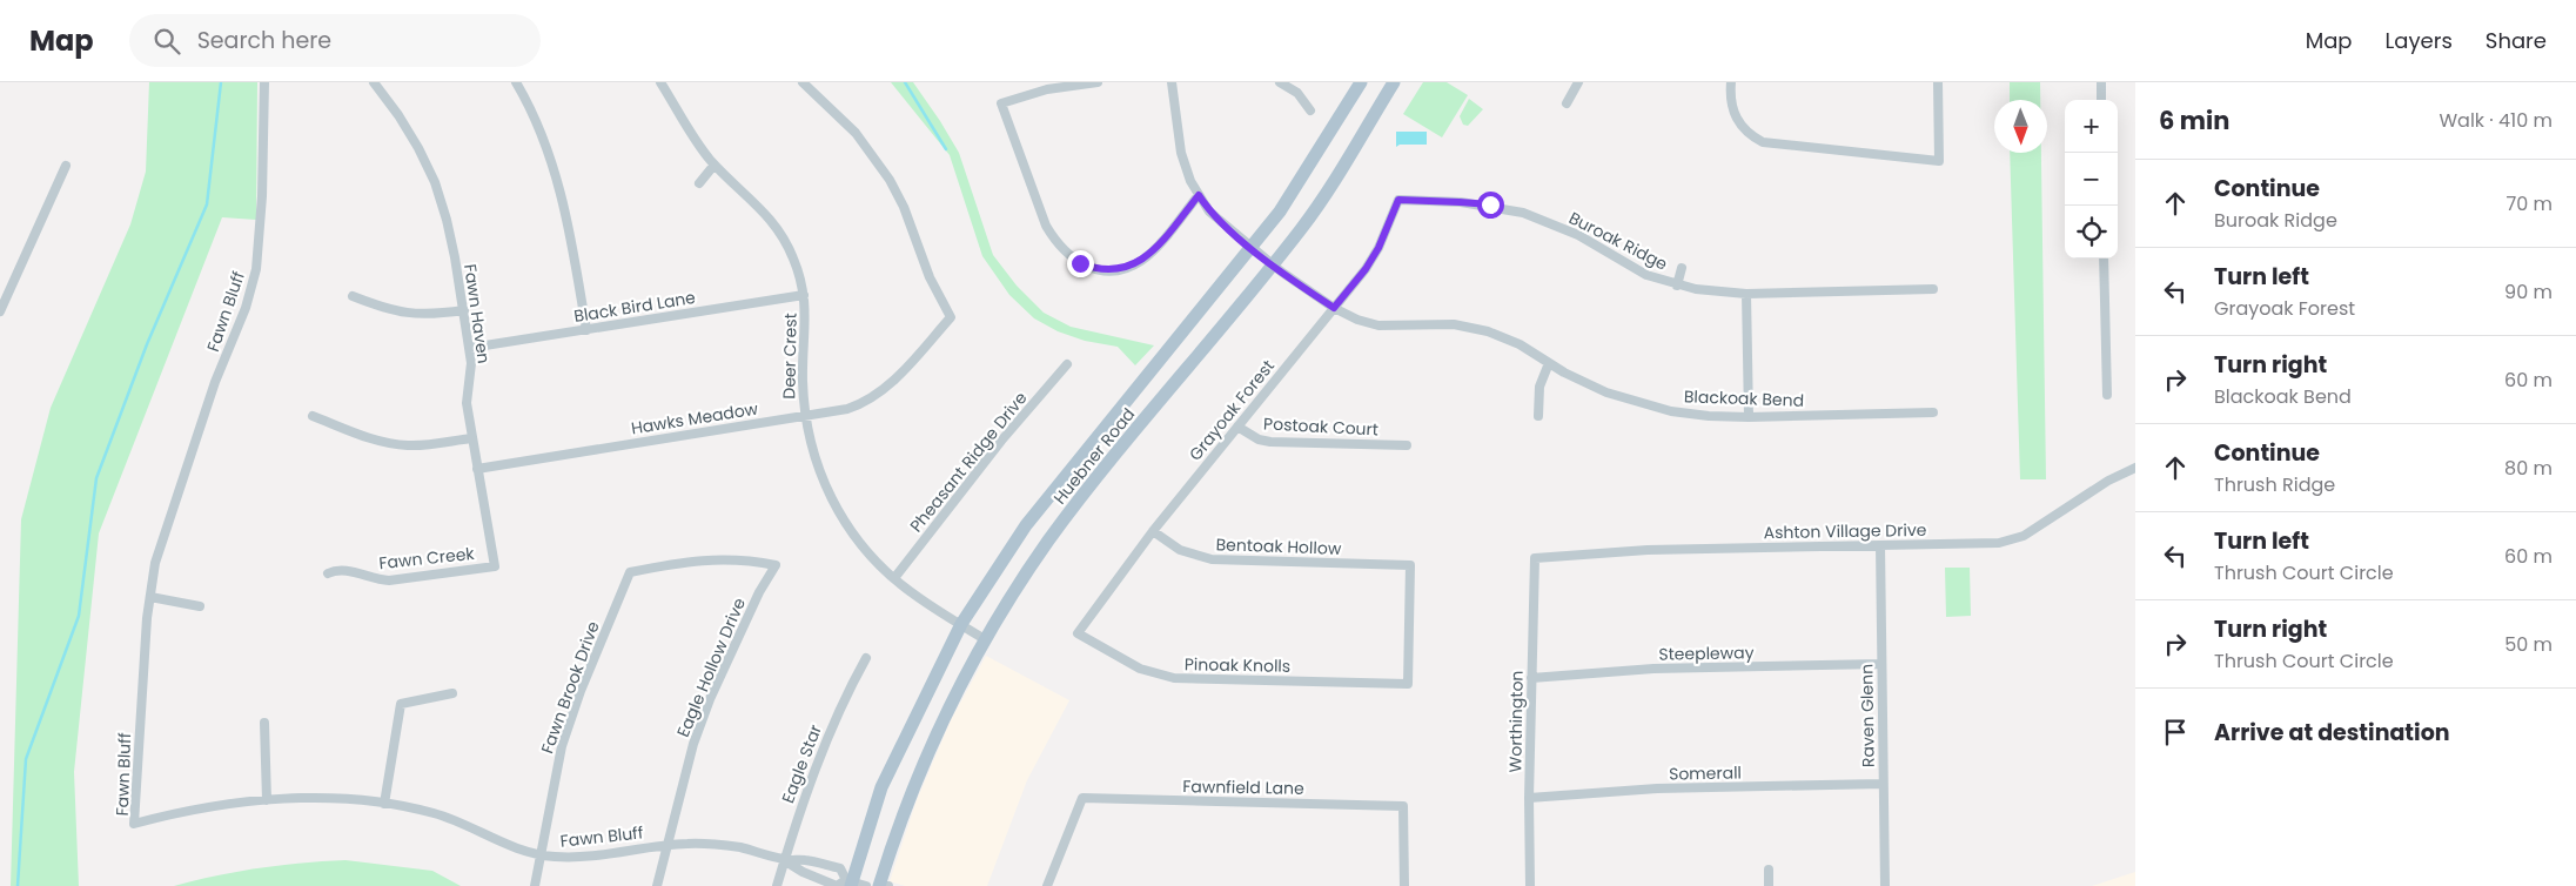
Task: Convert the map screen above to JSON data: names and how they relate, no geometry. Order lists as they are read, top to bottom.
{
  "streets": {
    "main road": ["Huebner Road"],
    "street": [
      "Buroak Ridge",
      "Black Bird Lane",
      "Fawn Bluff",
      "Fawn Haven",
      "Deer Crest",
      "Blackoak Bend",
      "Grayoak Forest",
      "Hawks Meadow",
      "Postoak Court",
      "Pheasant Ridge Drive",
      "Ashton Village Drive",
      "Bentoak Hollow",
      "Fawn Creek",
      "Steepleway",
      "Pinoak Knolls",
      "Eagle Hollow Drive",
      "Fawn Brook Drive",
      "Raven Glenn",
      "Worthington",
      "Eagle Star",
      "Somerall",
      "Fawnfield Lane"
    ]
  },
  "crossings": [
    ["Buroak Ridge", "Grayoak Forest"],
    ["Black Bird Lane", "Fawn Haven"],
    ["Black Bird Lane", "Deer Crest"],
    ["Fawn Bluff", "Huebner Road"],
    ["Fawn Bluff", "Eagle Hollow Drive"],
    ["Fawn Bluff", "Fawn Brook Drive"],
    ["Fawn Bluff", "Eagle Star"],
    ["Fawn Haven", "Hawks Meadow"],
    ["Fawn Haven", "Fawn Creek"],
    ["Deer Crest", "Hawks Meadow"],
    ["Deer Crest", "Huebner Road"],
    ["Deer Crest", "Pheasant Ridge Drive"],
    ["Blackoak Bend", "Grayoak Forest"],
    ["Blackoak Bend", "Huebner Road"],
    ["Grayoak Forest", "Postoak Court"],
    ["Grayoak Forest", "Bentoak Hollow"],
    ["Grayoak Forest", "Pinoak Knolls"],
    ["Ashton Village Drive", "Raven Glenn"],
    ["Ashton Village Drive", "Worthington"],
    ["Bentoak Hollow", "Pinoak Knolls"],
    ["Steepleway", "Raven Glenn"],
    ["Steepleway", "Worthington"],
    ["Eagle Hollow Drive", "Fawn Brook Drive"],
    ["Raven Glenn", "Somerall"],
    ["Worthington", "Somerall"]
  ],
  "north": "bottom",
  "page": {
    "header": "Map",
    "search": "Search here",
    "nav": ["Map", "Layers", "Share"],
    "heading": ["6 min", "Walk · 410 m"],
    "map_buttons": ["+", "−"],
    "list": [
      ["Continue", "Buroak Ridge", "70 m"],
      ["Turn left", "Grayoak Forest", "90 m"],
      ["Turn right", "Blackoak Bend", "60 m"],
      ["Continue", "Thrush Ridge", "80 m"],
      ["Turn left", "Thrush Court Circle", "60 m"],
      ["Turn right", "Thrush Court Circle", "50 m"],
      "Arrive at destination"
    ]
  }
}
